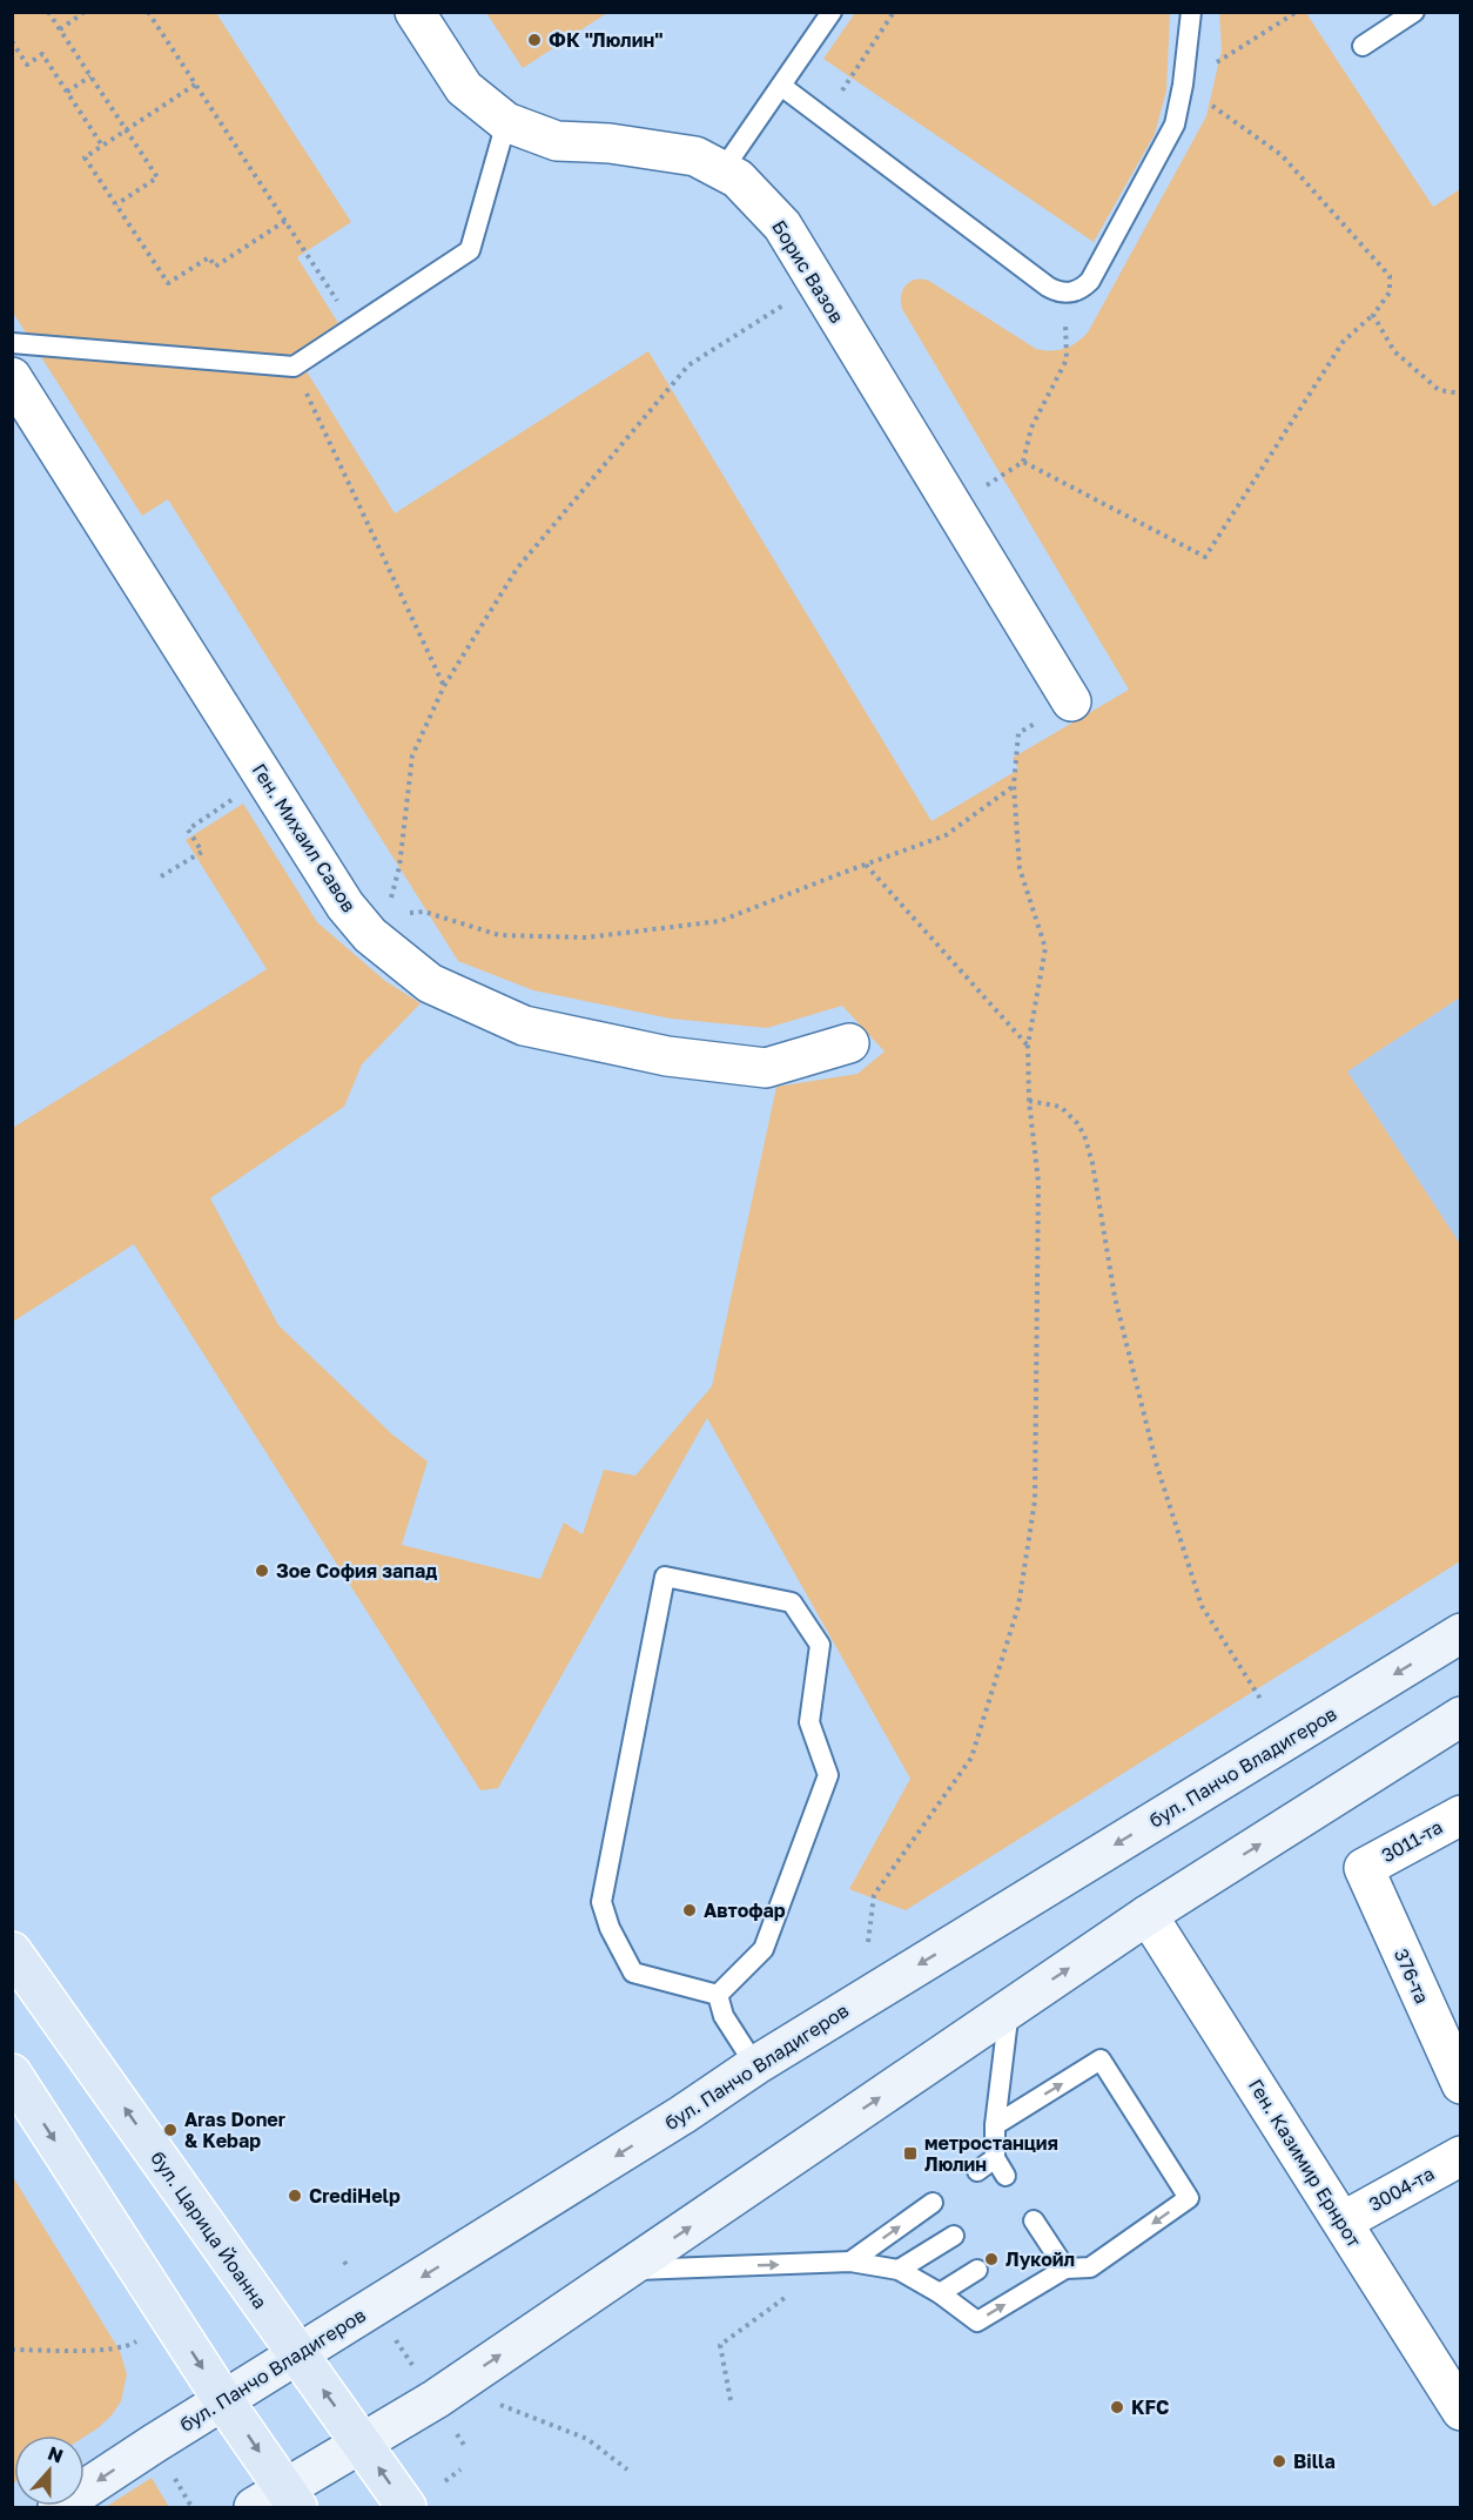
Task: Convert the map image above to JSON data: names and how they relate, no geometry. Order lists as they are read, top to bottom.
{
  "streets": {
    "main road": ["бул. Панчо Владигеров", "бул. Царица Йоанна"],
    "street": [
      "Борис Вазов",
      "Ген. Михаил Савов",
      "3011-та",
      "376-та",
      "Ген. Казимир Ернрот",
      "3004-та"
    ]
  },
  "crossings": [
    ["бул. Панчо Владигеров", "бул. Царица Йоанна"],
    ["3011-та", "376-та"],
    ["Ген. Казимир Ернрот", "3004-та"]
  ],
  "places": {
    "other": [
      "ФК \"Люлин\"",
      "Зое София запад",
      "Автофар",
      "Aras Doner & Kebap",
      "CrediHelp",
      "Лукойл",
      "KFC",
      "Billa"
    ],
    "transit": ["метростанция Люлин"]
  },
  "north": "top"
}
